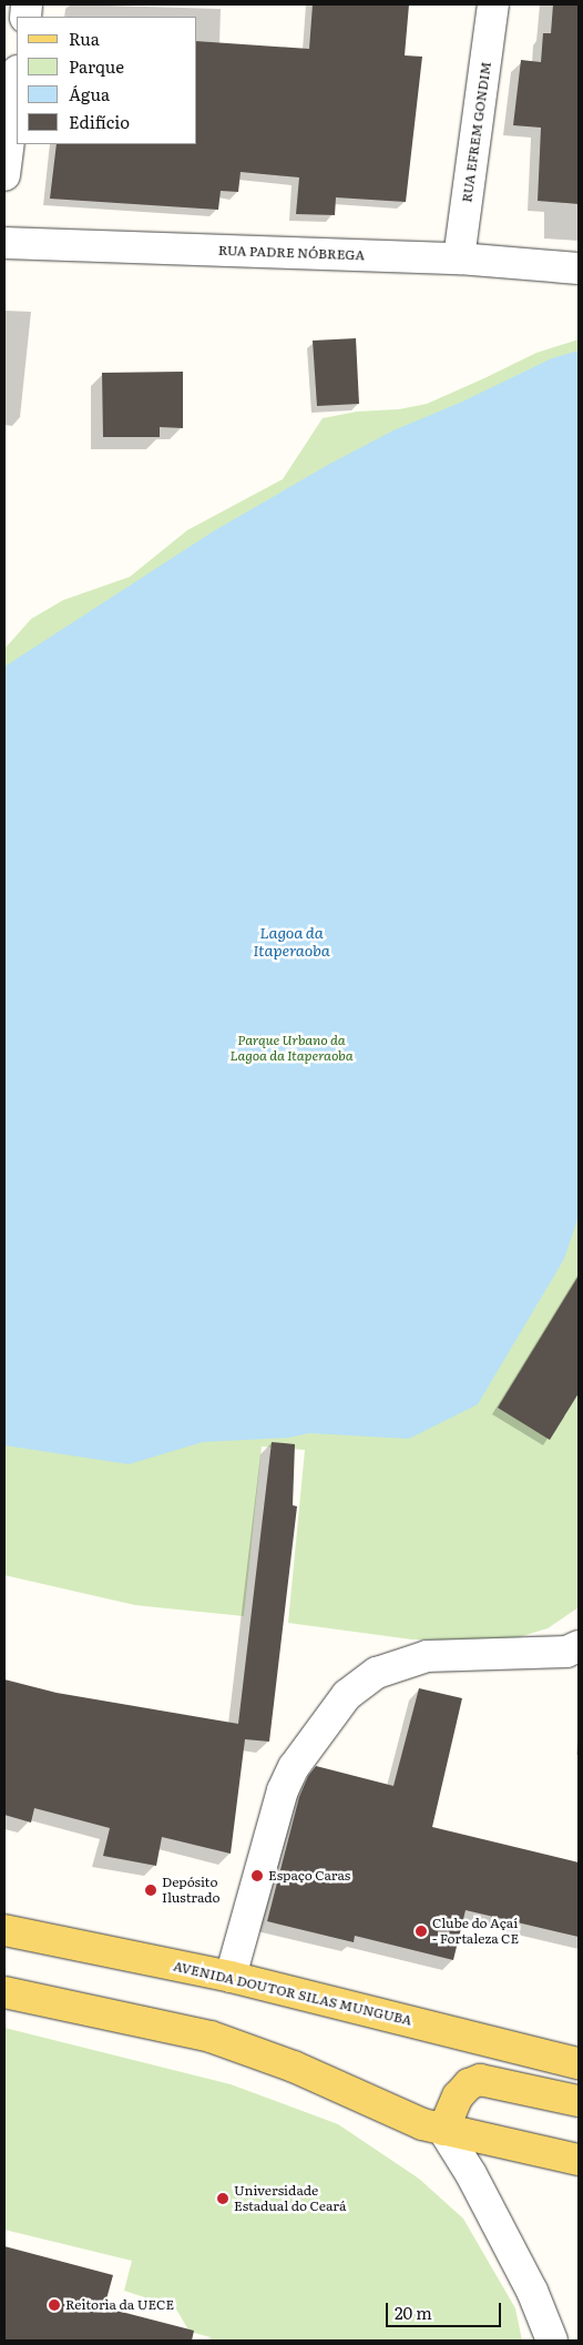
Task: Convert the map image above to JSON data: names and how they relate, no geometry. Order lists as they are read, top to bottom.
{
  "streets": {
    "main road": ["AVENIDA DOUTOR SILAS MUNGUBA"],
    "street": ["RUA EFREM GONDIM", "RUA PADRE NÓBREGA"]
  },
  "crossings": [
    ["RUA EFREM GONDIM", "RUA PADRE NÓBREGA"]
  ],
  "water": ["Lagoa da Itaperaoba"],
  "parks": ["Parque Urbano da Lagoa da Itaperaoba"],
  "places": [
    "Espaço Caras",
    "Depósito Ilustrado",
    "Clube do Açaí - Fortaleza CE",
    "Universidade Estadual do Ceará",
    "Reitoria da UECE"
  ],
  "legend": [
    "Rua",
    "Parque",
    "Água",
    "Edifício"
  ],
  "scale_bar": "20 m"
}
